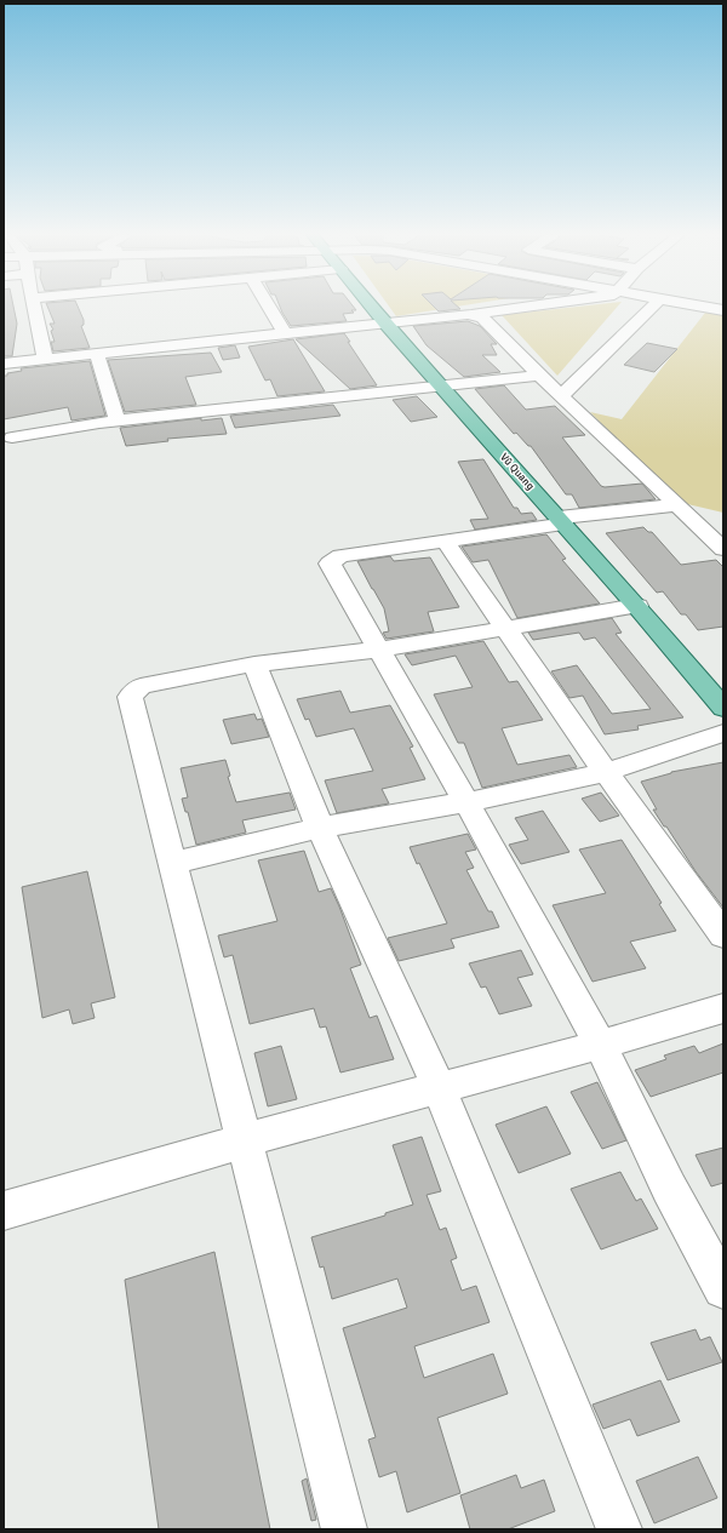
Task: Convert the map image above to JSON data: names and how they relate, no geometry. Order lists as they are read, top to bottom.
{
  "streets": {
    "main road": ["Vũ Quang"]
  }
}
